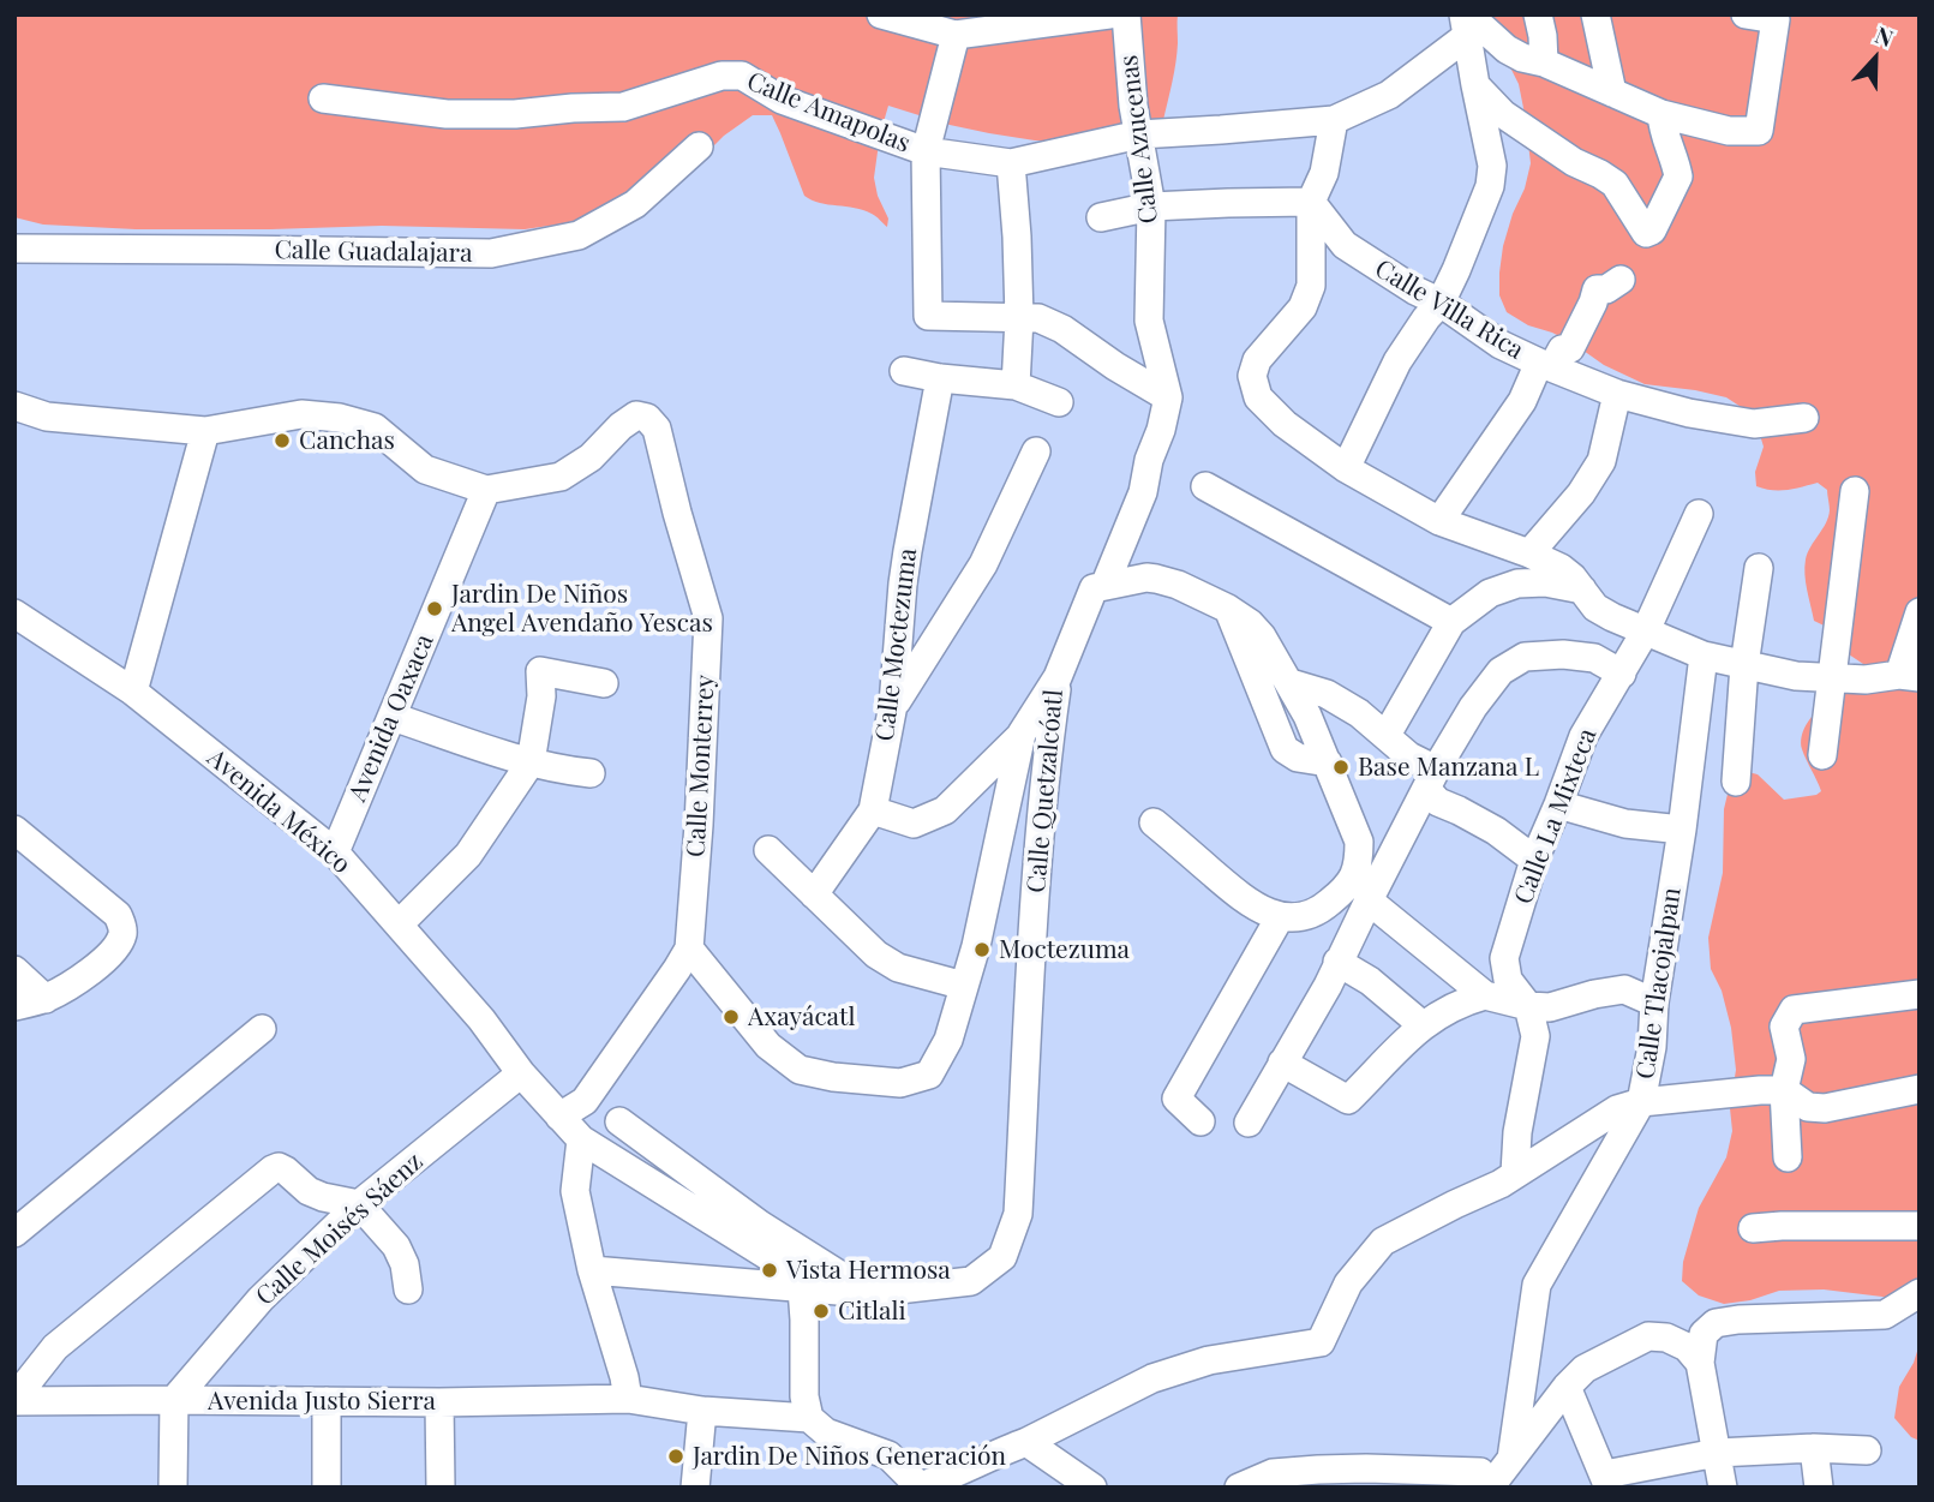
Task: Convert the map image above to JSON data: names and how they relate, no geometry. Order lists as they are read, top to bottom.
{
  "streets": {
    "street": [
      "Calle Amapolas",
      "Calle Azucenas",
      "Calle Guadalajara",
      "Calle Villa Rica",
      "Calle Moctezuma",
      "Avenida Oaxaca",
      "Calle Monterrey",
      "Calle Quetzalcóatl",
      "Avenida México",
      "Calle La Mixteca",
      "Calle Tlacojalpan",
      "Calle Moisés Sáenz",
      "Avenida Justo Sierra"
    ]
  },
  "crossings": [
    ["Calle Amapolas", "Calle Azucenas"],
    ["Calle Azucenas", "Calle Quetzalcóatl"],
    ["Avenida Oaxaca", "Calle Monterrey"],
    ["Avenida Oaxaca", "Avenida México"],
    ["Calle Monterrey", "Calle Quetzalcóatl"],
    ["Avenida México", "Calle Moisés Sáenz"],
    ["Calle Moisés Sáenz", "Avenida Justo Sierra"]
  ],
  "places": [
    "Canchas",
    "Jardin De Niños Angel Avendaño Yescas",
    "Base Manzana L",
    "Moctezuma",
    "Axayácatl",
    "Vista Hermosa",
    "Citlali",
    "Jardin De Niños Generación"
  ],
  "north": "top"
}
